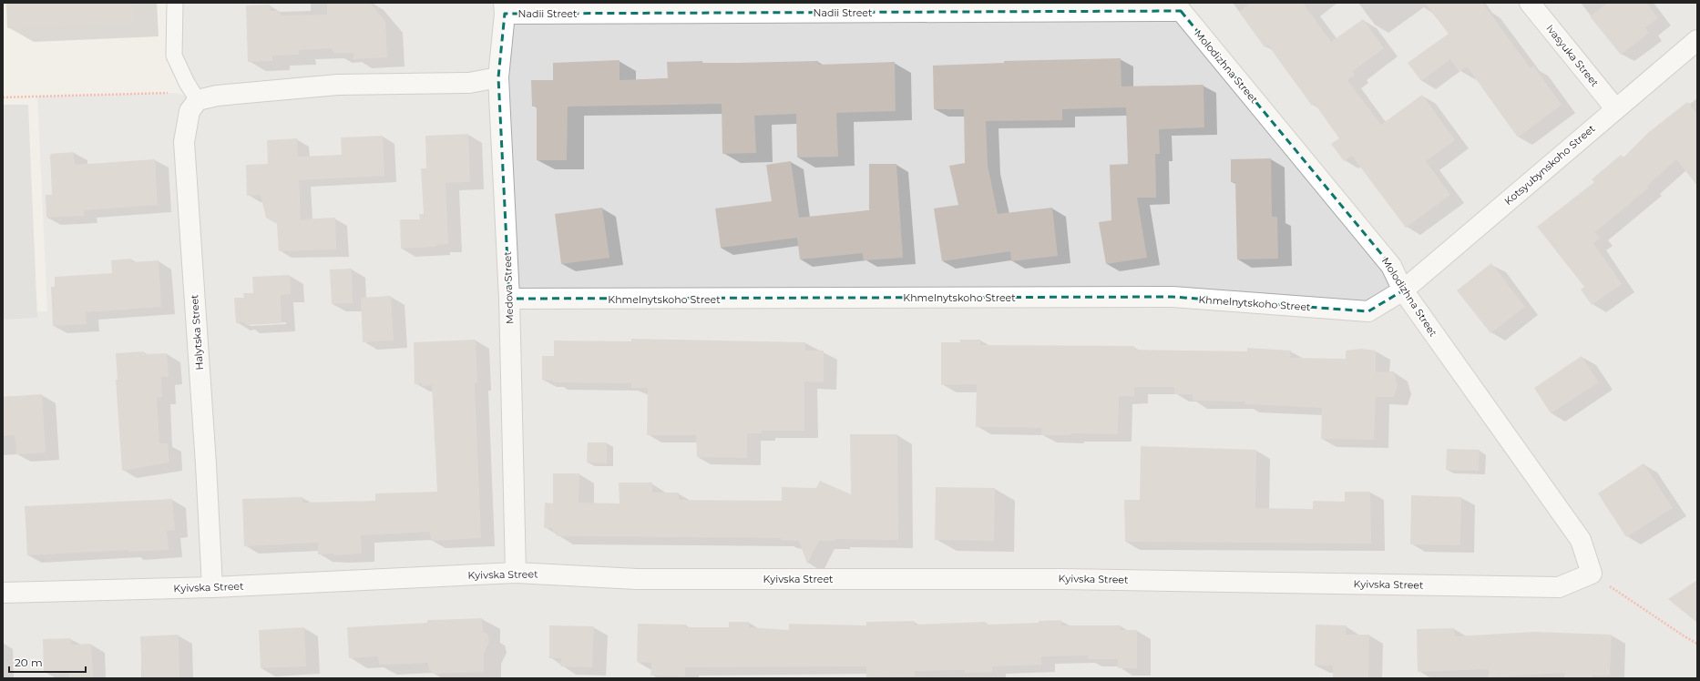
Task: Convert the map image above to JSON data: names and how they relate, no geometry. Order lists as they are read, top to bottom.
{
  "streets": {
    "street": [
      "Nadii Street",
      "Ivasyuka Street",
      "Molodizhna Street",
      "Kotsyubynskoho Street",
      "Medova Street",
      "Khmelnytskoho Street",
      "Halytska Street",
      "Kyivska Street"
    ]
  },
  "crossings": [
    ["Nadii Street", "Molodizhna Street"],
    ["Nadii Street", "Medova Street"],
    ["Ivasyuka Street", "Kotsyubynskoho Street"],
    ["Molodizhna Street", "Kotsyubynskoho Street"],
    ["Molodizhna Street", "Khmelnytskoho Street"],
    ["Molodizhna Street", "Kyivska Street"],
    ["Kotsyubynskoho Street", "Khmelnytskoho Street"],
    ["Medova Street", "Khmelnytskoho Street"],
    ["Medova Street", "Kyivska Street"],
    ["Halytska Street", "Kyivska Street"]
  ],
  "scale_bar": "20 m"
}
